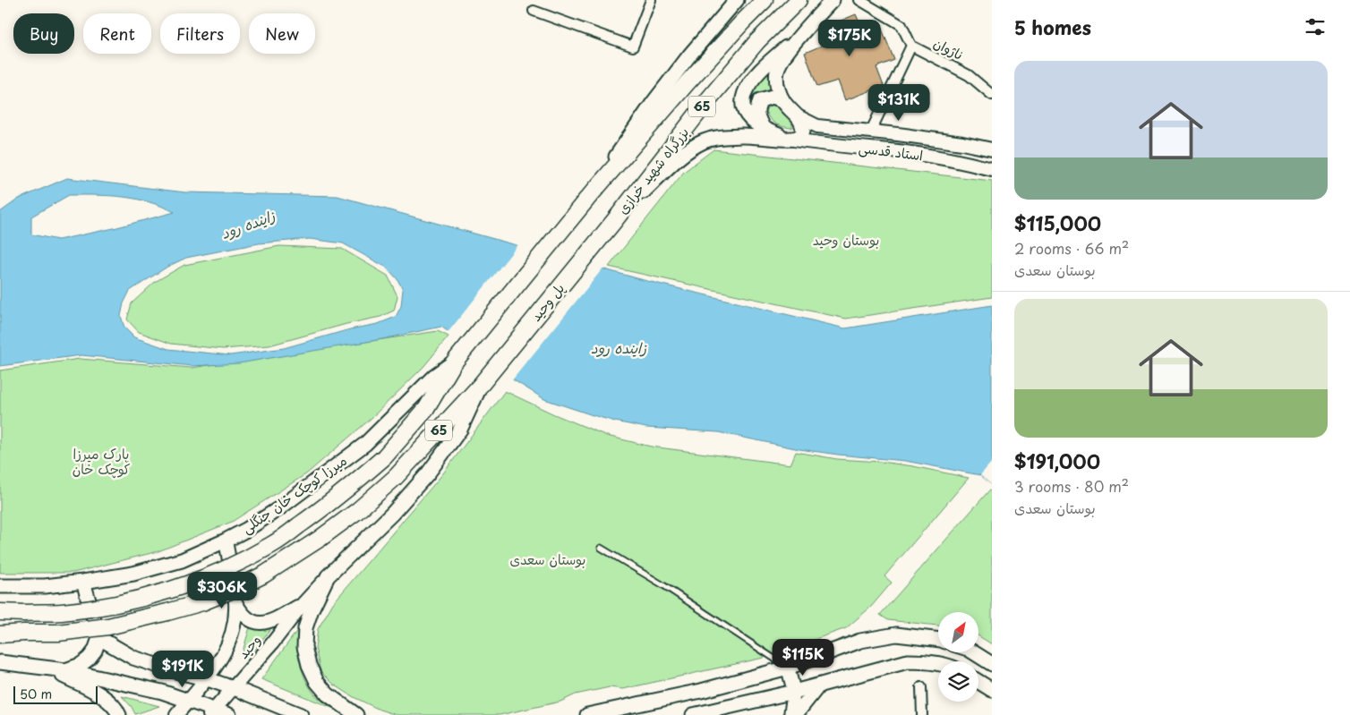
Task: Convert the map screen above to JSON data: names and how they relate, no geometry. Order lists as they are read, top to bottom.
{
  "streets": {
    "highway": ["65", "بزرگراه شهید خرازی", "پل وحید"],
    "main road": ["استاد قدسی", "میرزا کوچک خان جنگلی", "وحید"],
    "street": ["ناژوان"]
  },
  "crossings": [
    ["ناژوان", "استاد قدسی"],
    ["65", "پل وحید"],
    ["65", "میرزا کوچک خان جنگلی"],
    ["بزرگراه شهید خرازی", "پل وحید"],
    ["میرزا کوچک خان جنگلی", "وحید"]
  ],
  "water": ["زاینده رود"],
  "parks": ["بوستان وحید", "پارک میرزا کوچک خان", "بوستان سعدی"],
  "scale_bar": "50 m",
  "north": "top right",
  "page": {
    "heading": "5 homes",
    "chip": [
      "Buy",
      "Rent",
      "Filters",
      "New"
    ],
    "price": [
      "$175K",
      "$131K",
      "$306K",
      "$115K",
      "$191K"
    ],
    "list": [
      {
        "name": "$115,000",
        "note": "2 rooms · 66 m² · بوستان سعدی"
      },
      {
        "name": "$191,000",
        "note": "3 rooms · 80 m² · بوستان سعدی"
      }
    ],
    "scale": "50 m"
  }
}
